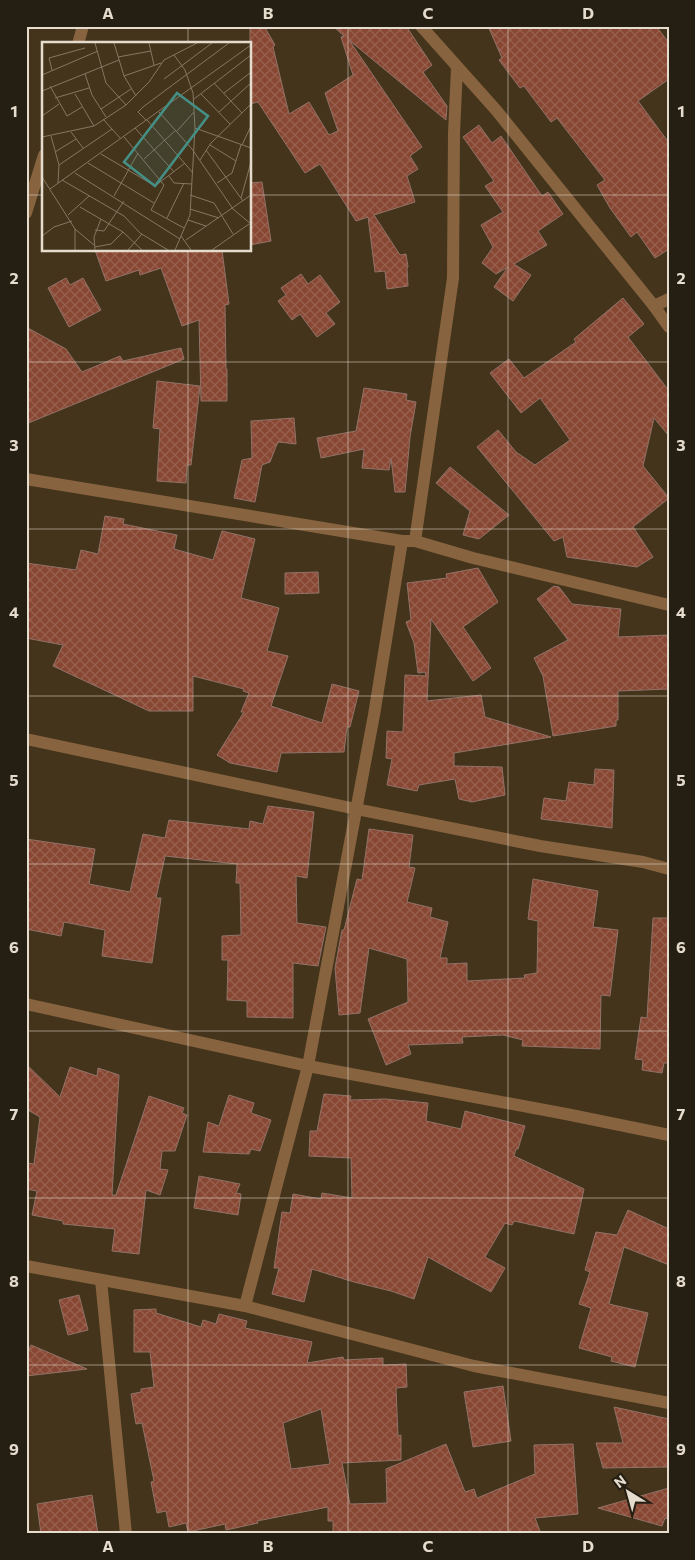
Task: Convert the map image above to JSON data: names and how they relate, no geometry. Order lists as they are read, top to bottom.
{
  "north": "top left",
  "grid": {
    "columns": [
      "A",
      "B",
      "C",
      "D"
    ],
    "rows": [
      "1",
      "2",
      "3",
      "4",
      "5",
      "6",
      "7",
      "8",
      "9"
    ]
  }
}
